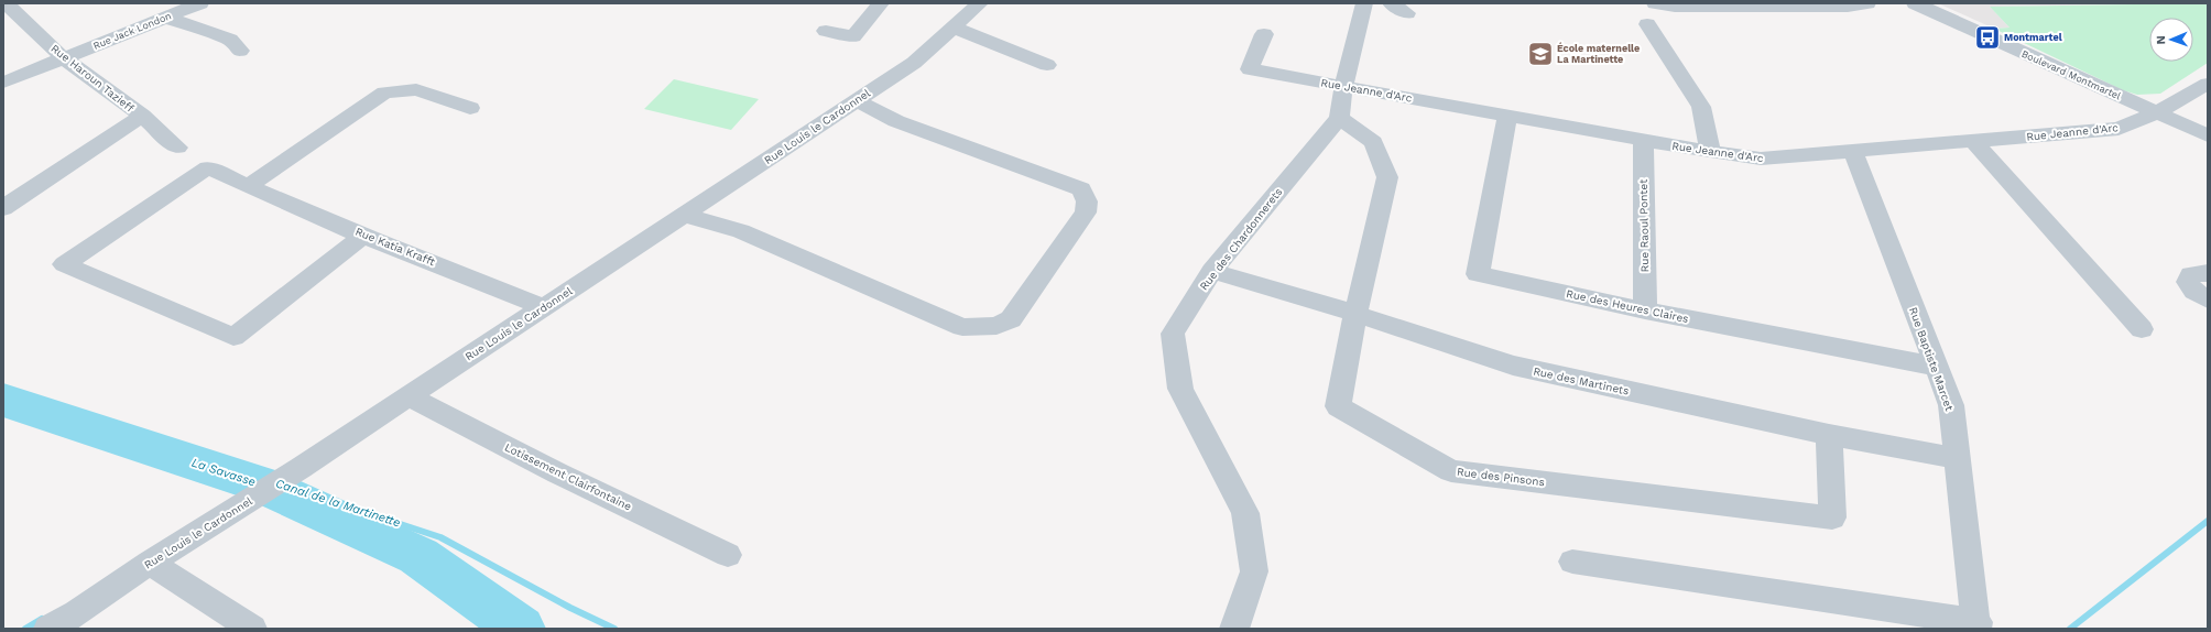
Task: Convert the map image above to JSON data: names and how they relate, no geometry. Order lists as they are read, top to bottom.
{
  "streets": {
    "street": [
      "Rue Jack London",
      "Boulevard Montmartel",
      "Rue Haroun Tazieff",
      "Rue Jeanne d'Arc",
      "Rue Louis le Cardonnel",
      "Rue Raoul Pontet",
      "Rue des Chardonnerets",
      "Rue Katia Krafft",
      "Rue des Heures Claires",
      "Rue Baptiste Marcet",
      "Rue des Martinets",
      "Lotissement Clairfontaine",
      "Rue des Pinsons"
    ]
  },
  "crossings": [
    ["Rue Jack London", "Rue Haroun Tazieff"],
    ["Boulevard Montmartel", "Rue Jeanne d'Arc"],
    ["Rue Jeanne d'Arc", "Rue Raoul Pontet"],
    ["Rue Jeanne d'Arc", "Rue des Heures Claires"],
    ["Rue Jeanne d'Arc", "Rue Baptiste Marcet"],
    ["Rue Louis le Cardonnel", "Rue Katia Krafft"],
    ["Rue Louis le Cardonnel", "Lotissement Clairfontaine"],
    ["Rue Raoul Pontet", "Rue des Heures Claires"],
    ["Rue des Chardonnerets", "Rue des Martinets"],
    ["Rue des Chardonnerets", "Rue des Pinsons"],
    ["Rue des Heures Claires", "Rue Baptiste Marcet"],
    ["Rue Baptiste Marcet", "Rue des Martinets"],
    ["Rue des Martinets", "Rue des Pinsons"]
  ],
  "water": ["La Savasse", "Canal de la Martinette"],
  "places": {
    "bus stop": ["Montmartel"],
    "school or university": ["École maternelle La Martinette"]
  },
  "north": "left"
}
